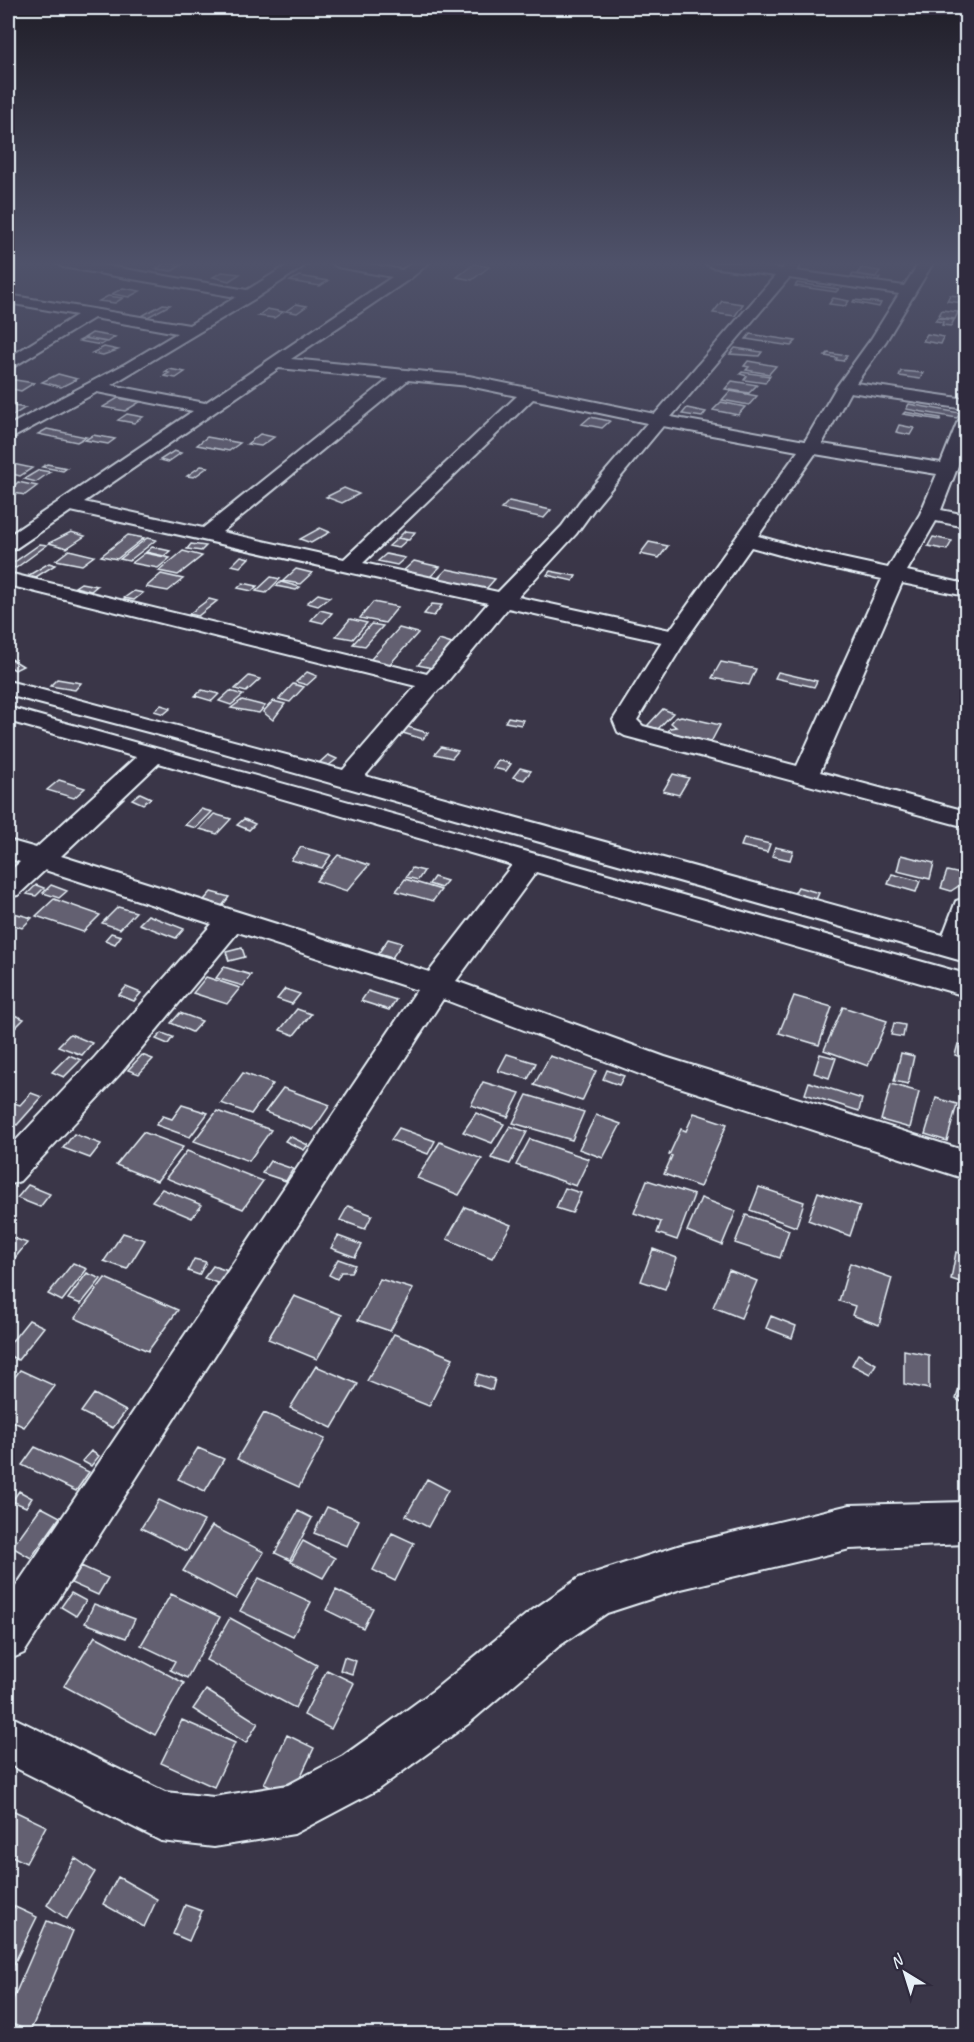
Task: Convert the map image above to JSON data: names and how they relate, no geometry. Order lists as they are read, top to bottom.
{
  "north": "top left"
}
